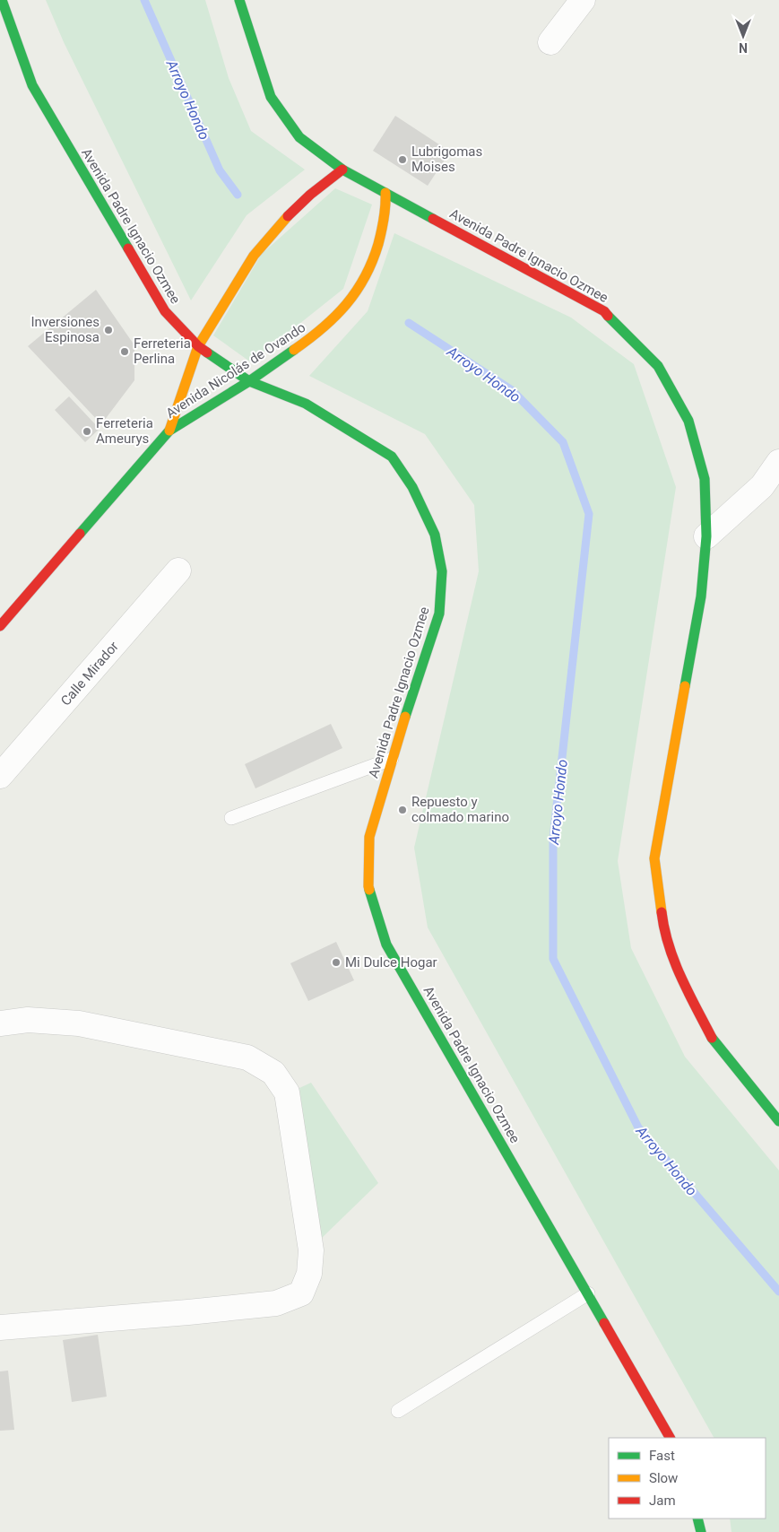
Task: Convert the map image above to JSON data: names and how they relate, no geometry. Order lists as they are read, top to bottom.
{
  "streets": {
    "street": ["Avenida Padre Ignacio Ozmee", "Avenida Nicolás de Ovando", "Calle Mirador"]
  },
  "crossings": [
    ["Avenida Padre Ignacio Ozmee", "Avenida Nicolás de Ovando"]
  ],
  "water": ["Arroyo Hondo"],
  "places": [
    "Lubrigomas Moises",
    "Inversiones Espinosa",
    "Ferreteria Perlina",
    "Ferreteria Ameurys",
    "Repuesto y colmado marino",
    "Mi Dulce Hogar"
  ],
  "legend": ["Fast", "Slow", "Jam"],
  "north": "bottom"
}
